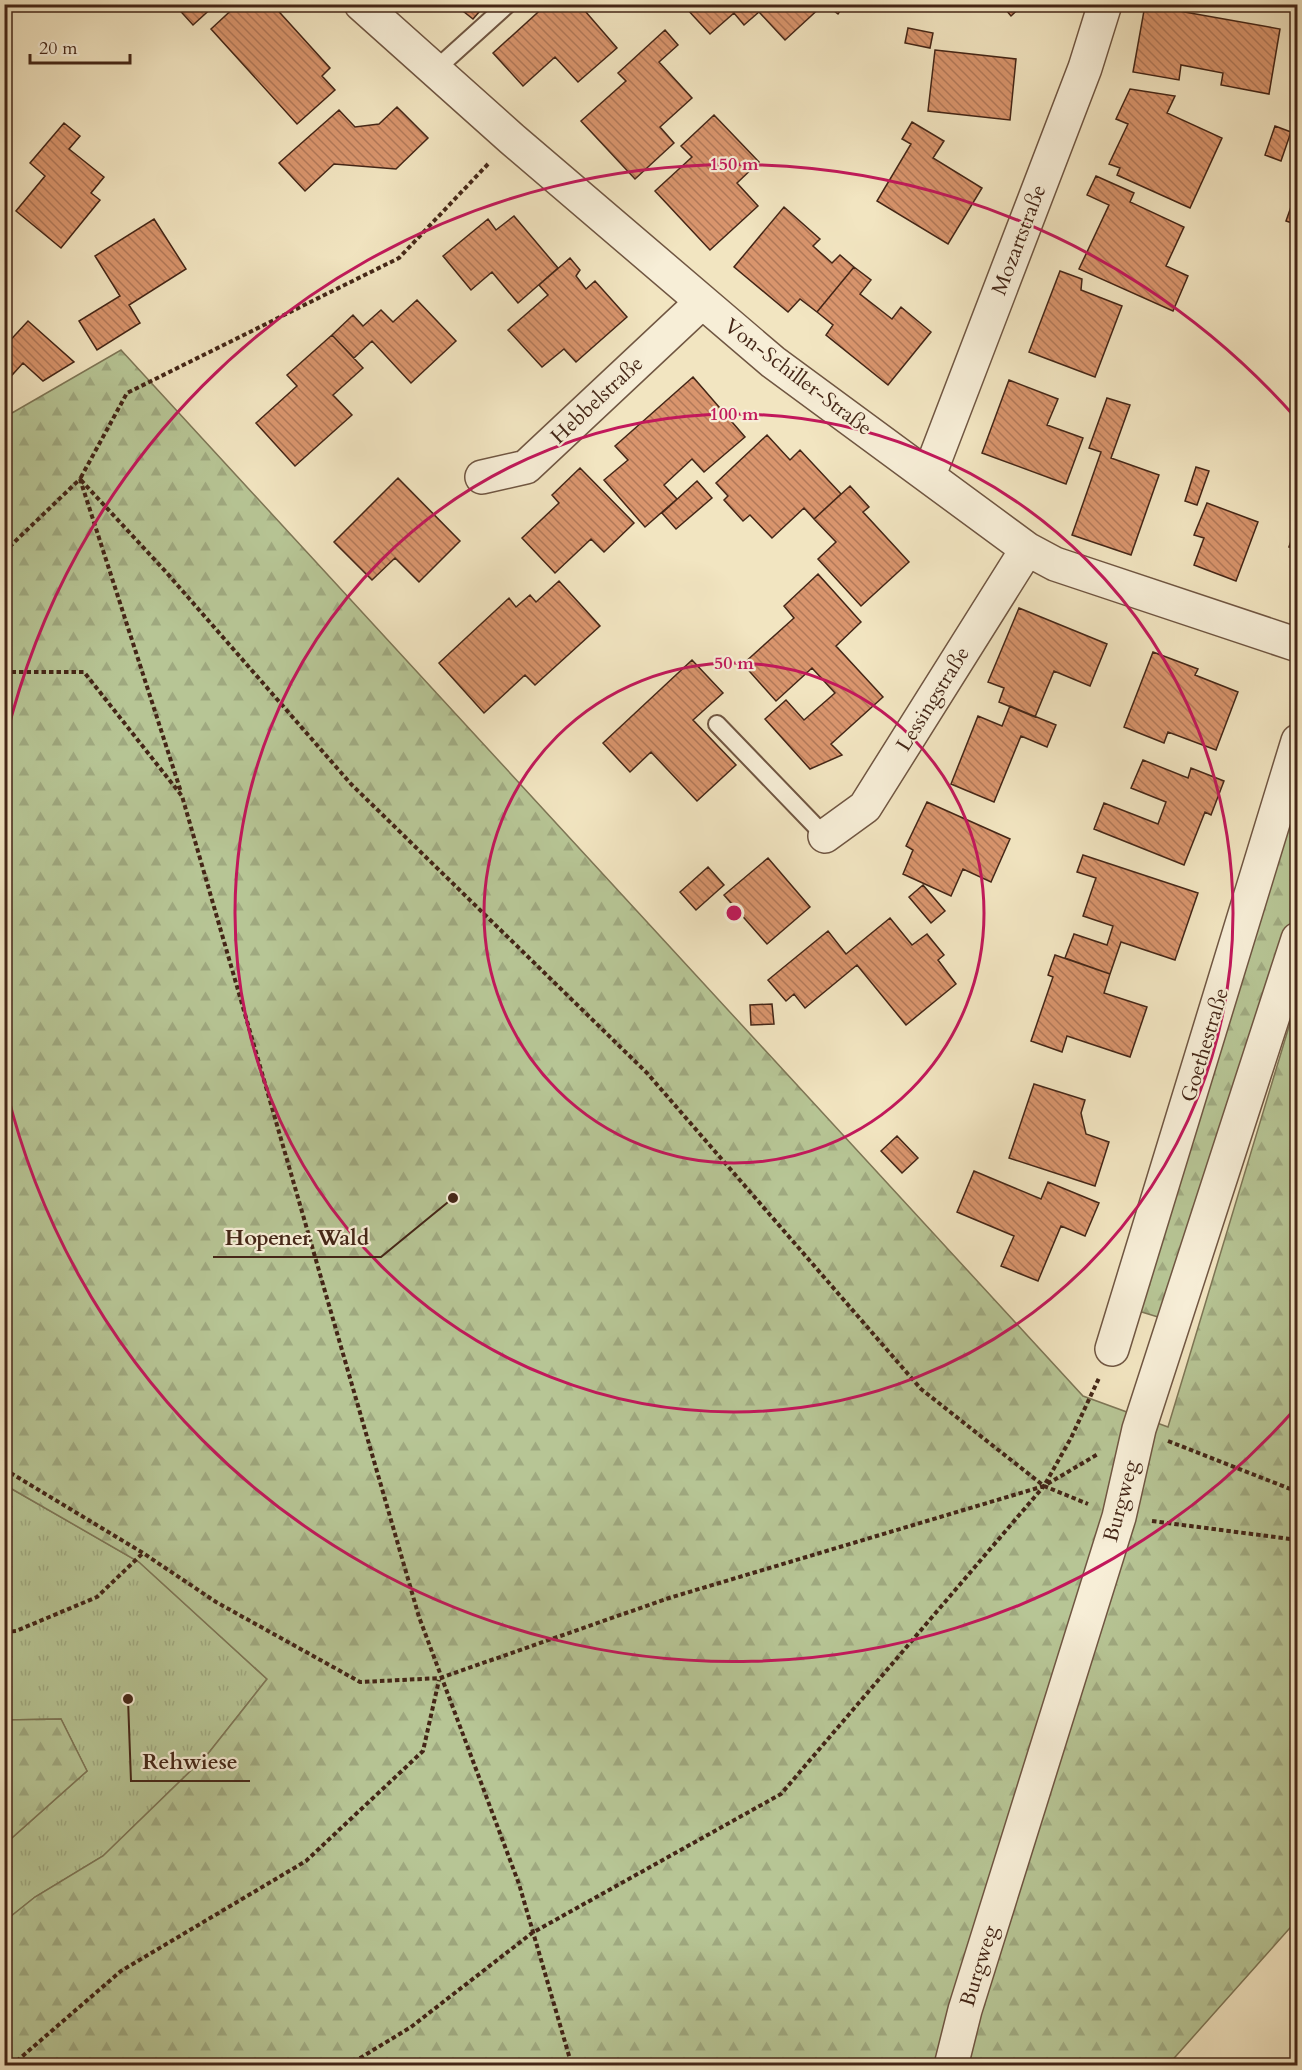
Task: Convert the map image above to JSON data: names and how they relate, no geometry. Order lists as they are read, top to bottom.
{
  "streets": {
    "street": [
      "Mozartstraße",
      "Von-Schiller-Straße",
      "Hebbelstraße",
      "Lessingstraße",
      "Goethestraße",
      "Burgweg"
    ]
  },
  "crossings": [
    ["Mozartstraße", "Von-Schiller-Straße"],
    ["Von-Schiller-Straße", "Hebbelstraße"],
    ["Von-Schiller-Straße", "Lessingstraße"]
  ],
  "places": ["Hopener Wald", "Rehwiese"],
  "scale_bar": "20 m",
  "rings": ["150 m", "100 m", "50 m"]
}
